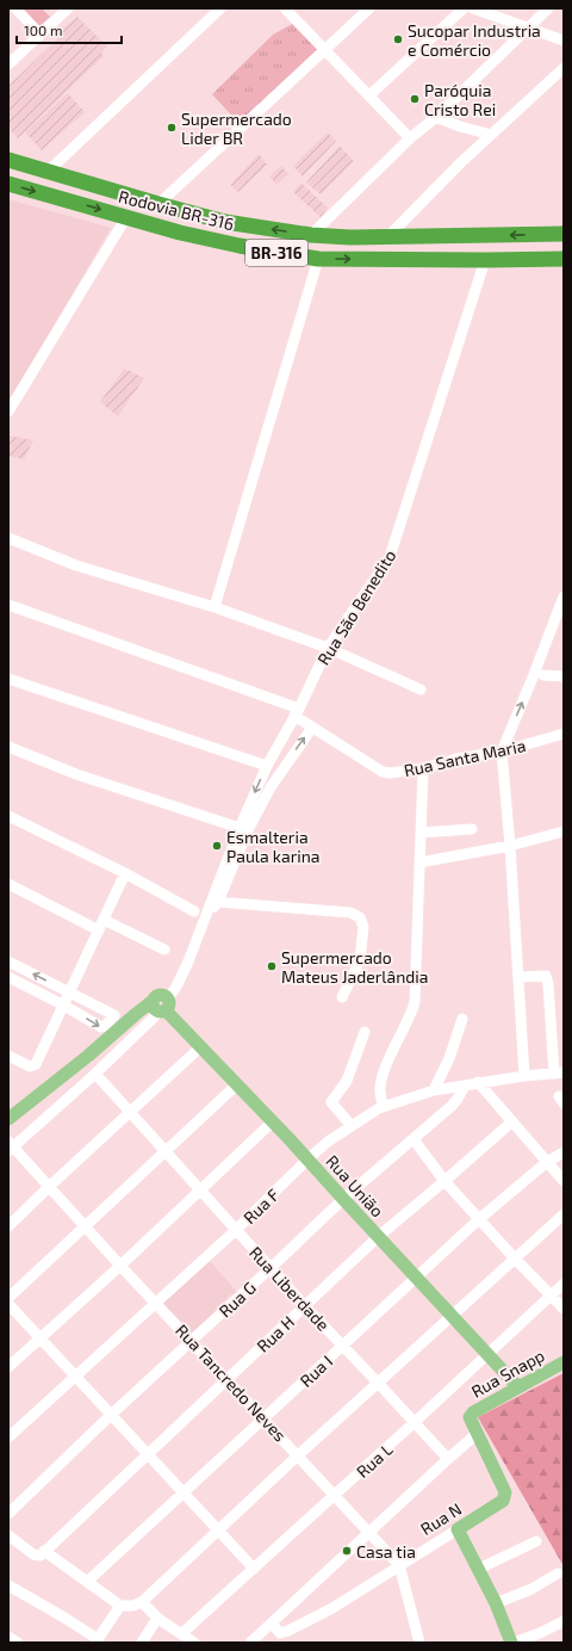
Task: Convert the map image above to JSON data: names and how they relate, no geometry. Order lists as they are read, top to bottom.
{
  "streets": {
    "highway": ["Rodovia BR-316", "BR-316"],
    "main road": ["Rua União", "Rua Snapp", "Rua N"],
    "street": [
      "Rua São Benedito",
      "Rua Santa Maria",
      "Rua F",
      "Rua Liberdade",
      "Rua G",
      "Rua H",
      "Rua I",
      "Rua Tancredo Neves",
      "Rua L"
    ]
  },
  "crossings": [
    ["Rodovia BR-316", "BR-316"],
    ["Rodovia BR-316", "Rua São Benedito"],
    ["Rua São Benedito", "Rua Santa Maria"],
    ["Rua São Benedito", "Rua União"],
    ["Rua São Benedito", "Rua Liberdade"],
    ["Rua São Benedito", "Rua Tancredo Neves"],
    ["Rua União", "Rua F"],
    ["Rua União", "Rua G"],
    ["Rua União", "Rua H"],
    ["Rua União", "Rua I"],
    ["Rua União", "Rua Snapp"],
    ["Rua União", "Rua L"],
    ["Rua F", "Rua Liberdade"],
    ["Rua F", "Rua G"],
    ["Rua F", "Rua Tancredo Neves"],
    ["Rua Liberdade", "Rua G"],
    ["Rua Liberdade", "Rua H"],
    ["Rua Liberdade", "Rua I"],
    ["Rua Liberdade", "Rua L"],
    ["Rua G", "Rua Tancredo Neves"],
    ["Rua H", "Rua Tancredo Neves"],
    ["Rua I", "Rua Tancredo Neves"],
    ["Rua Snapp", "Rua N"],
    ["Rua Tancredo Neves", "Rua L"],
    ["Rua Tancredo Neves", "Rua N"]
  ],
  "places": [
    "Sucopar Industria e Comércio",
    "Paróquia Cristo Rei",
    "Supermercado Lider BR",
    "Esmalteria Paula karina",
    "Supermercado Mateus Jaderlândia",
    "Casa tia"
  ],
  "scale_bar": "100 m"
}
